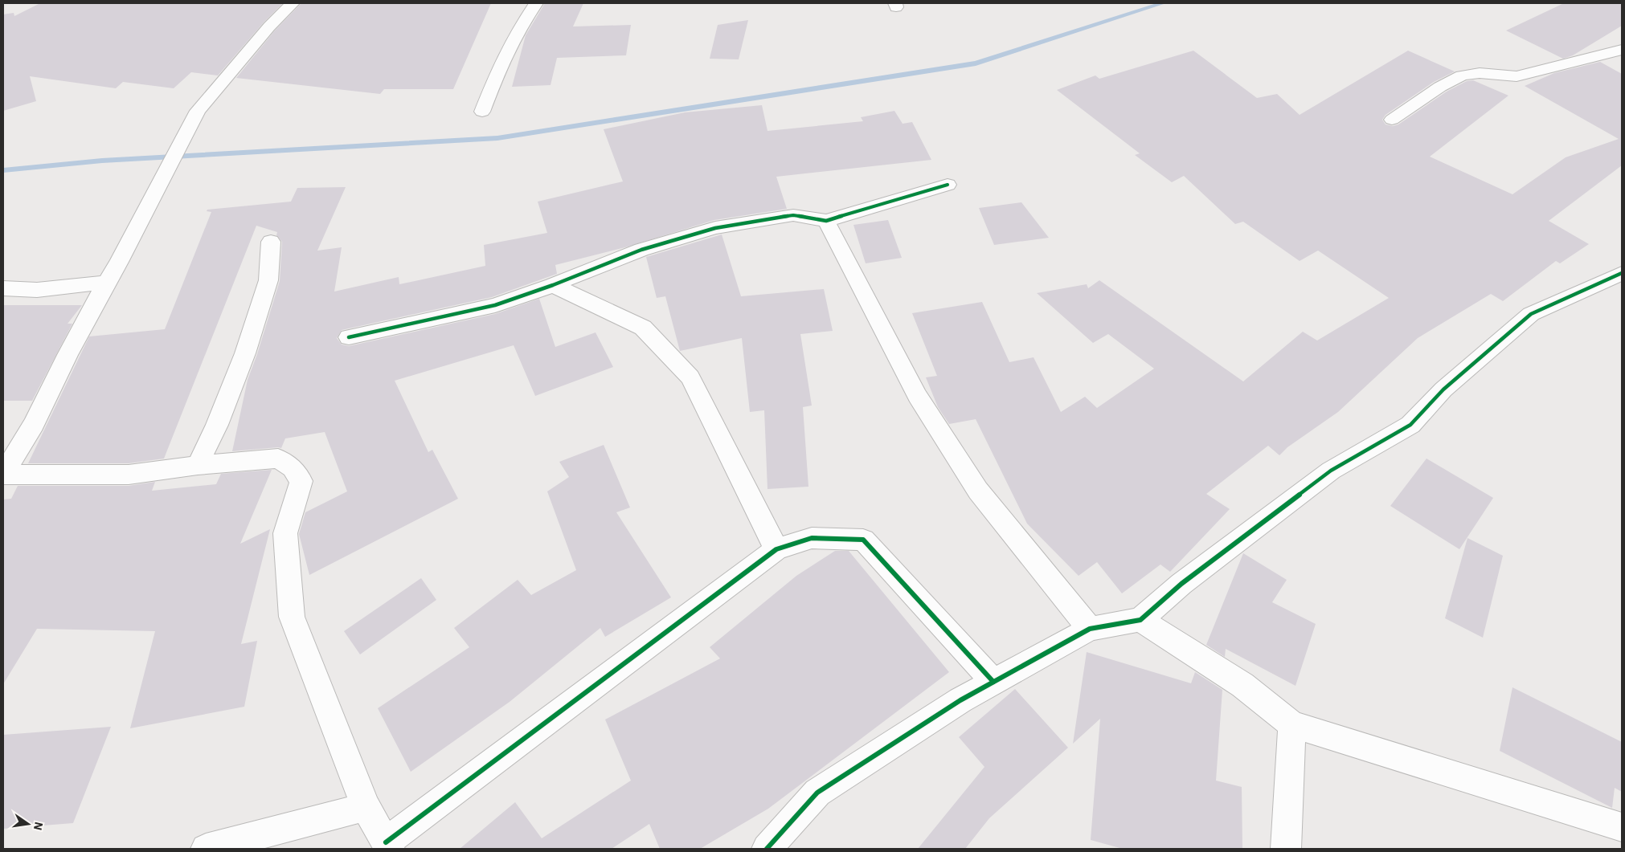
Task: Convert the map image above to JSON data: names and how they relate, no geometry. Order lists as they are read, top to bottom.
{
  "north": "right"
}
